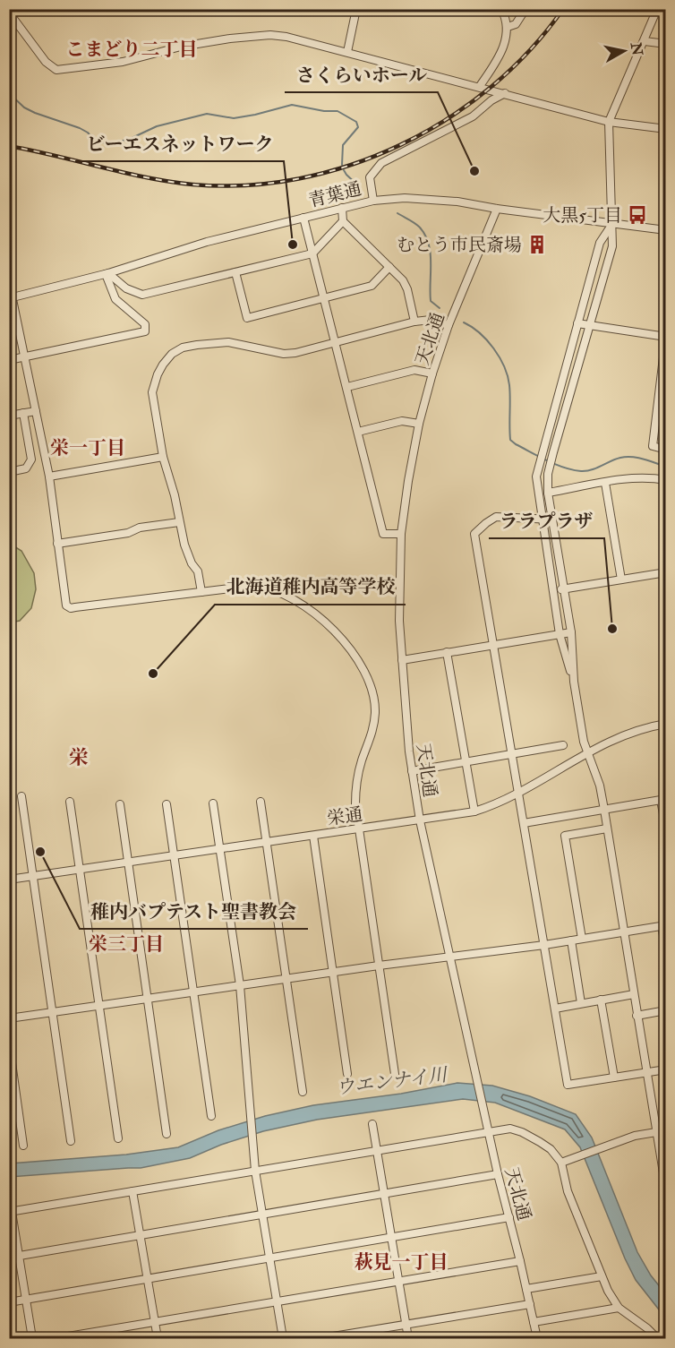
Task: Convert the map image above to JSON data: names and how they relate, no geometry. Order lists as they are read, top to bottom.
{
  "streets": {
    "street": ["青葉通", "天北通", "栄通"]
  },
  "crossings": [
    ["青葉通", "天北通"],
    ["天北通", "栄通"]
  ],
  "districts": [
    "こまどり二丁目",
    "栄一丁目",
    "栄",
    "栄三丁目",
    "萩見一丁目"
  ],
  "water": ["ウエンナイ川"],
  "places": {
    "other": [
      "さくらいホール",
      "ビーエスネットワーク",
      "ララプラザ",
      "北海道稚内高等学校",
      "稚内バプテスト聖書教会"
    ],
    "bus stop": ["大黒5丁目"],
    "building": ["むとう市民斎場"]
  },
  "north": "right"
}
